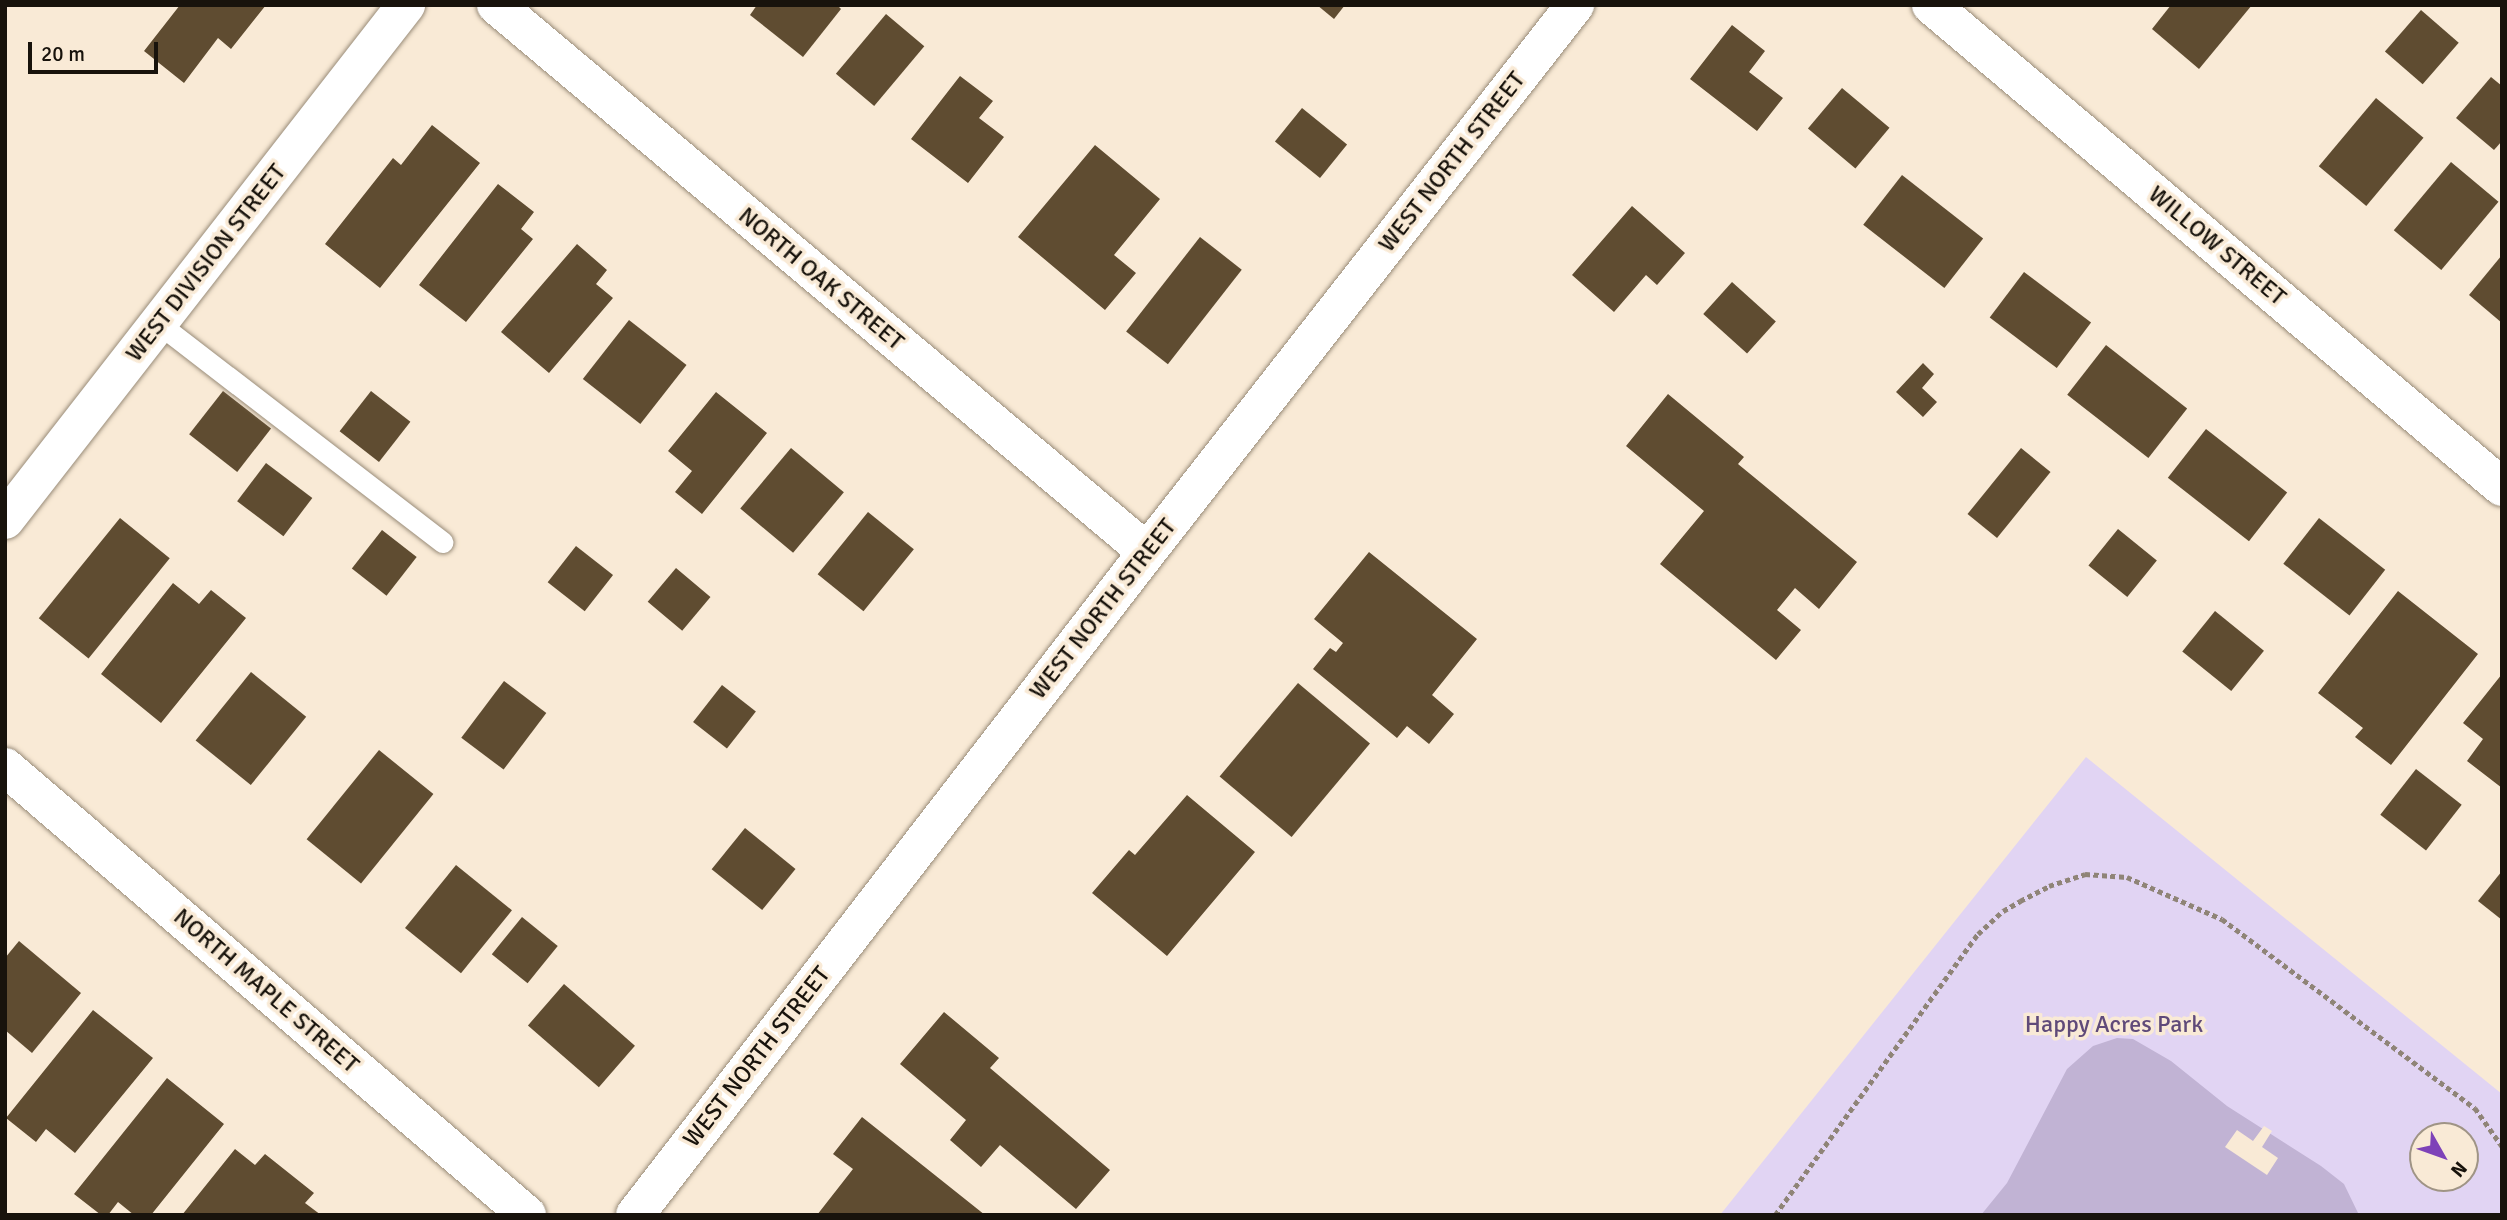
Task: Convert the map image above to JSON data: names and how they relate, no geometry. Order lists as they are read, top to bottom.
{
  "streets": {
    "street": [
      "WEST NORTH STREET",
      "WILLOW STREET",
      "WEST DIVISION STREET",
      "NORTH OAK STREET",
      "NORTH MAPLE STREET"
    ]
  },
  "crossings": [
    ["WEST NORTH STREET", "NORTH OAK STREET"]
  ],
  "parks": ["Happy Acres Park"],
  "scale_bar": "20 m",
  "north": "bottom right"
}
